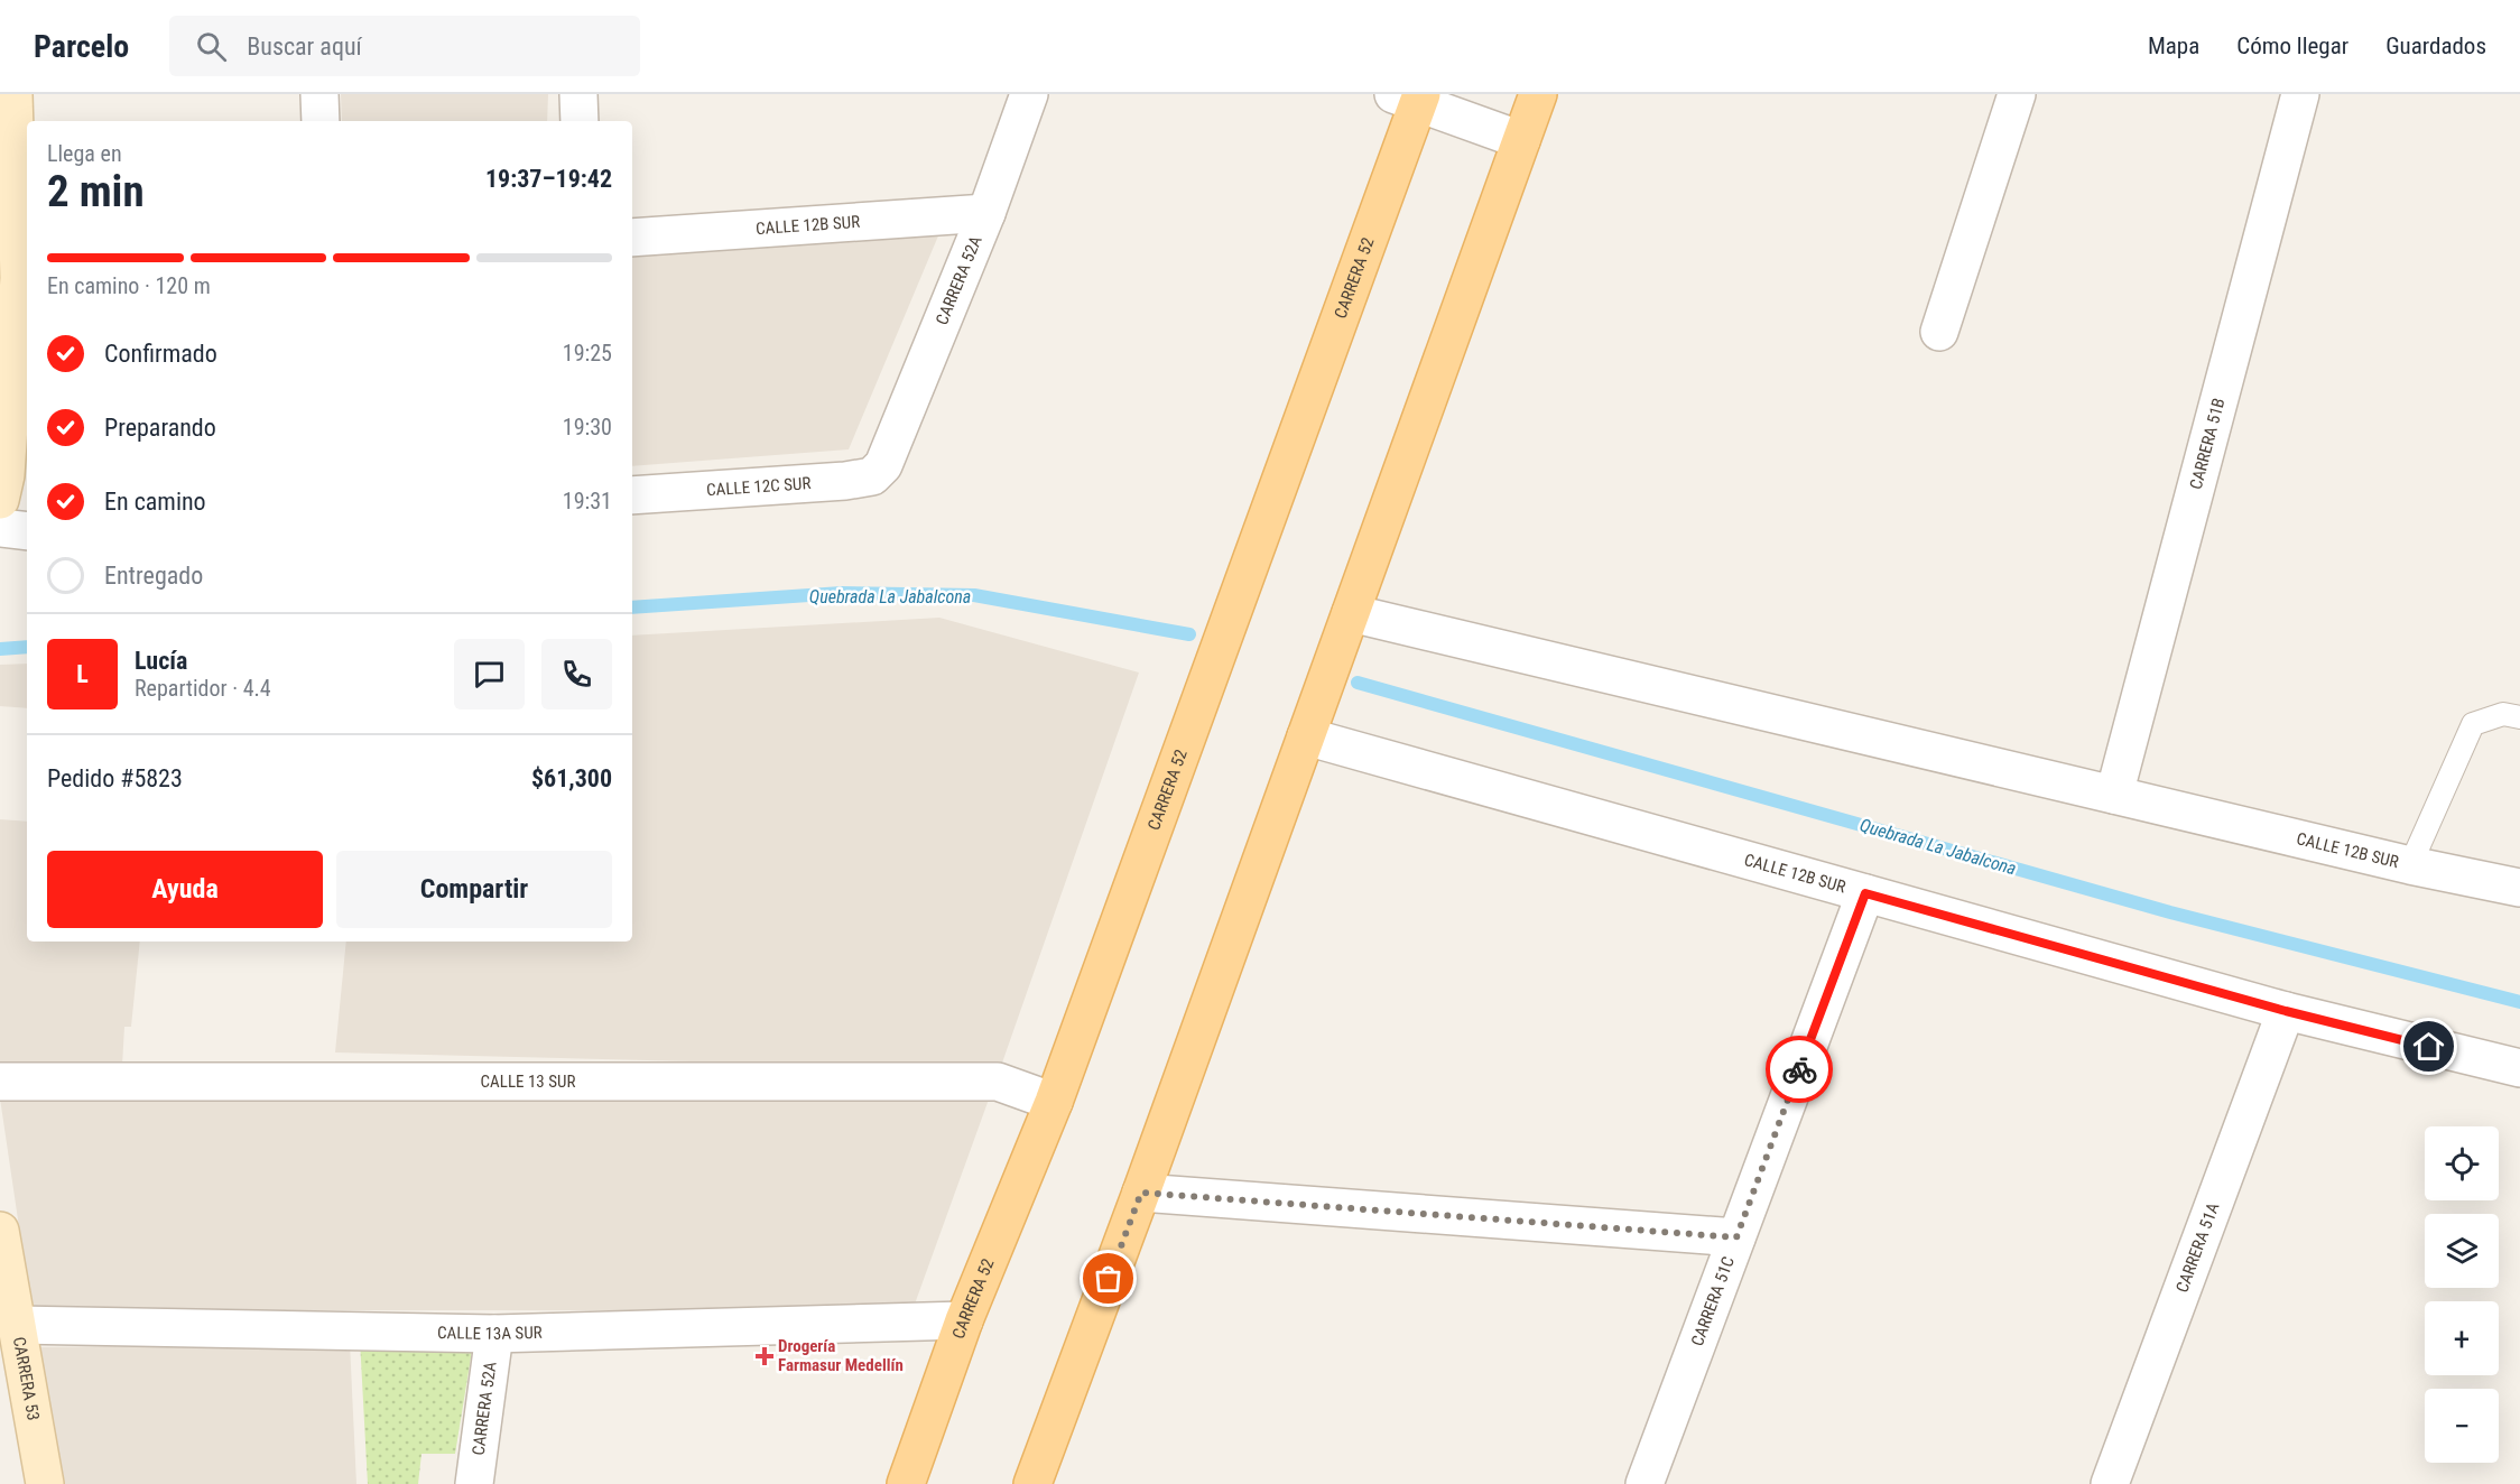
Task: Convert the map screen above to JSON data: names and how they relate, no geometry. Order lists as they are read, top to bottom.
{
  "streets": {
    "main road": ["CARRERA 52"],
    "street": [
      "CALLE 12B SUR",
      "CARRERA 52A",
      "CARRERA 51B",
      "CALLE 12C SUR",
      "CALLE 13 SUR",
      "CARRERA 51A",
      "CARRERA 51C",
      "CALLE 13A SUR",
      "CARRERA 53"
    ]
  },
  "crossings": [
    ["CALLE 12B SUR", "CARRERA 52A"],
    ["CALLE 12B SUR", "CARRERA 51B"],
    ["CALLE 12B SUR", "CARRERA 51A"],
    ["CALLE 12B SUR", "CARRERA 51C"],
    ["CARRERA 52", "CALLE 13 SUR"],
    ["CARRERA 52", "CALLE 13A SUR"],
    ["CARRERA 52A", "CALLE 12C SUR"],
    ["CARRERA 52A", "CALLE 13A SUR"],
    ["CALLE 13A SUR", "CARRERA 53"]
  ],
  "water": ["Quebrada La Jabalcona"],
  "places": {
    "health": ["Drogería Farmasur Medellín"]
  },
  "page": {
    "header": "Parcelo",
    "search": "Buscar aquí",
    "nav": ["Mapa", "Cómo llegar", "Guardados"],
    "heading": ["2 min", "Llega en", "19:37–19:42"],
    "panel": [
      "Lucía",
      "Repartidor · 4.4",
      "Pedido #5823",
      "$61,300"
    ],
    "bar": "En camino · 120 m",
    "list": [
      ["Confirmado", "19:25"],
      ["Preparando", "19:30"],
      ["En camino", "19:31"],
      "Entregado"
    ],
    "round": "L",
    "buttons": ["Ayuda", "Compartir"],
    "map_buttons": ["+", "−"]
  }
}
